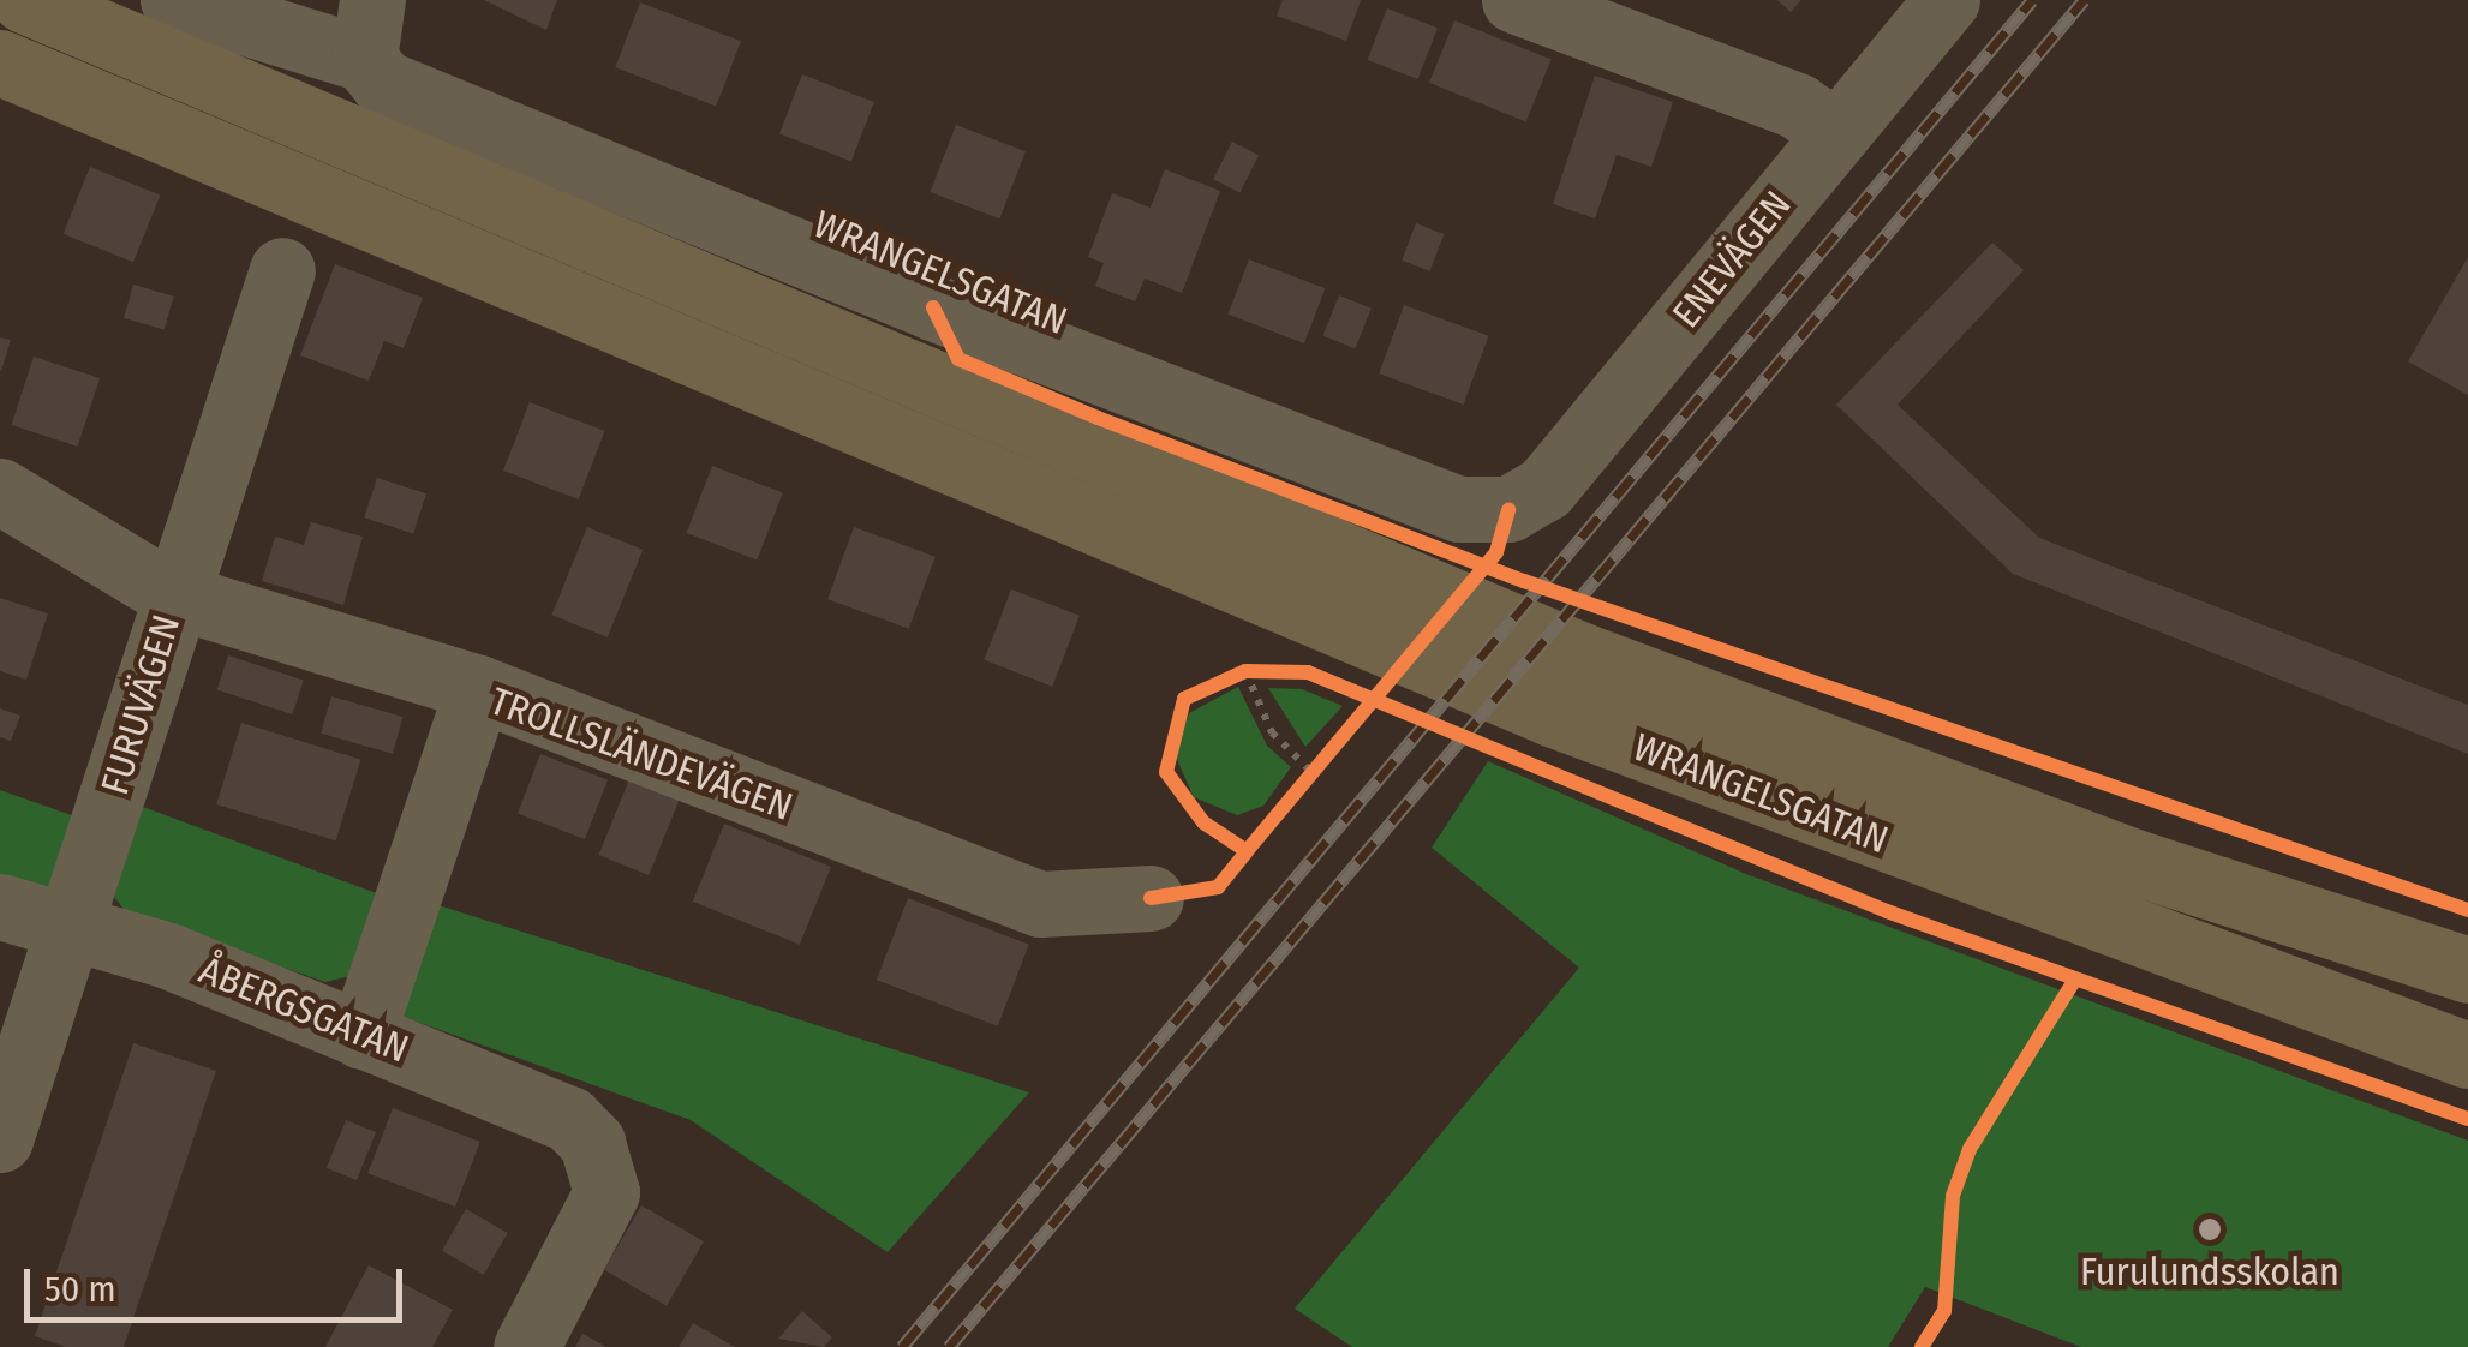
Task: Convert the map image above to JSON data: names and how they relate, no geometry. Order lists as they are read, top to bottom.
{
  "streets": {
    "main road": ["WRANGELSGATAN"],
    "street": [
      "ENEVÄGEN",
      "FURUVÄGEN",
      "TROLLSLÄNDEVÄGEN",
      "ÅBERGSGATAN"
    ]
  },
  "crossings": [
    ["ENEVÄGEN", "WRANGELSGATAN"],
    ["FURUVÄGEN", "ÅBERGSGATAN"],
    ["TROLLSLÄNDEVÄGEN", "ÅBERGSGATAN"]
  ],
  "places": ["Furulundsskolan"],
  "scale_bar": "50 m"
}
